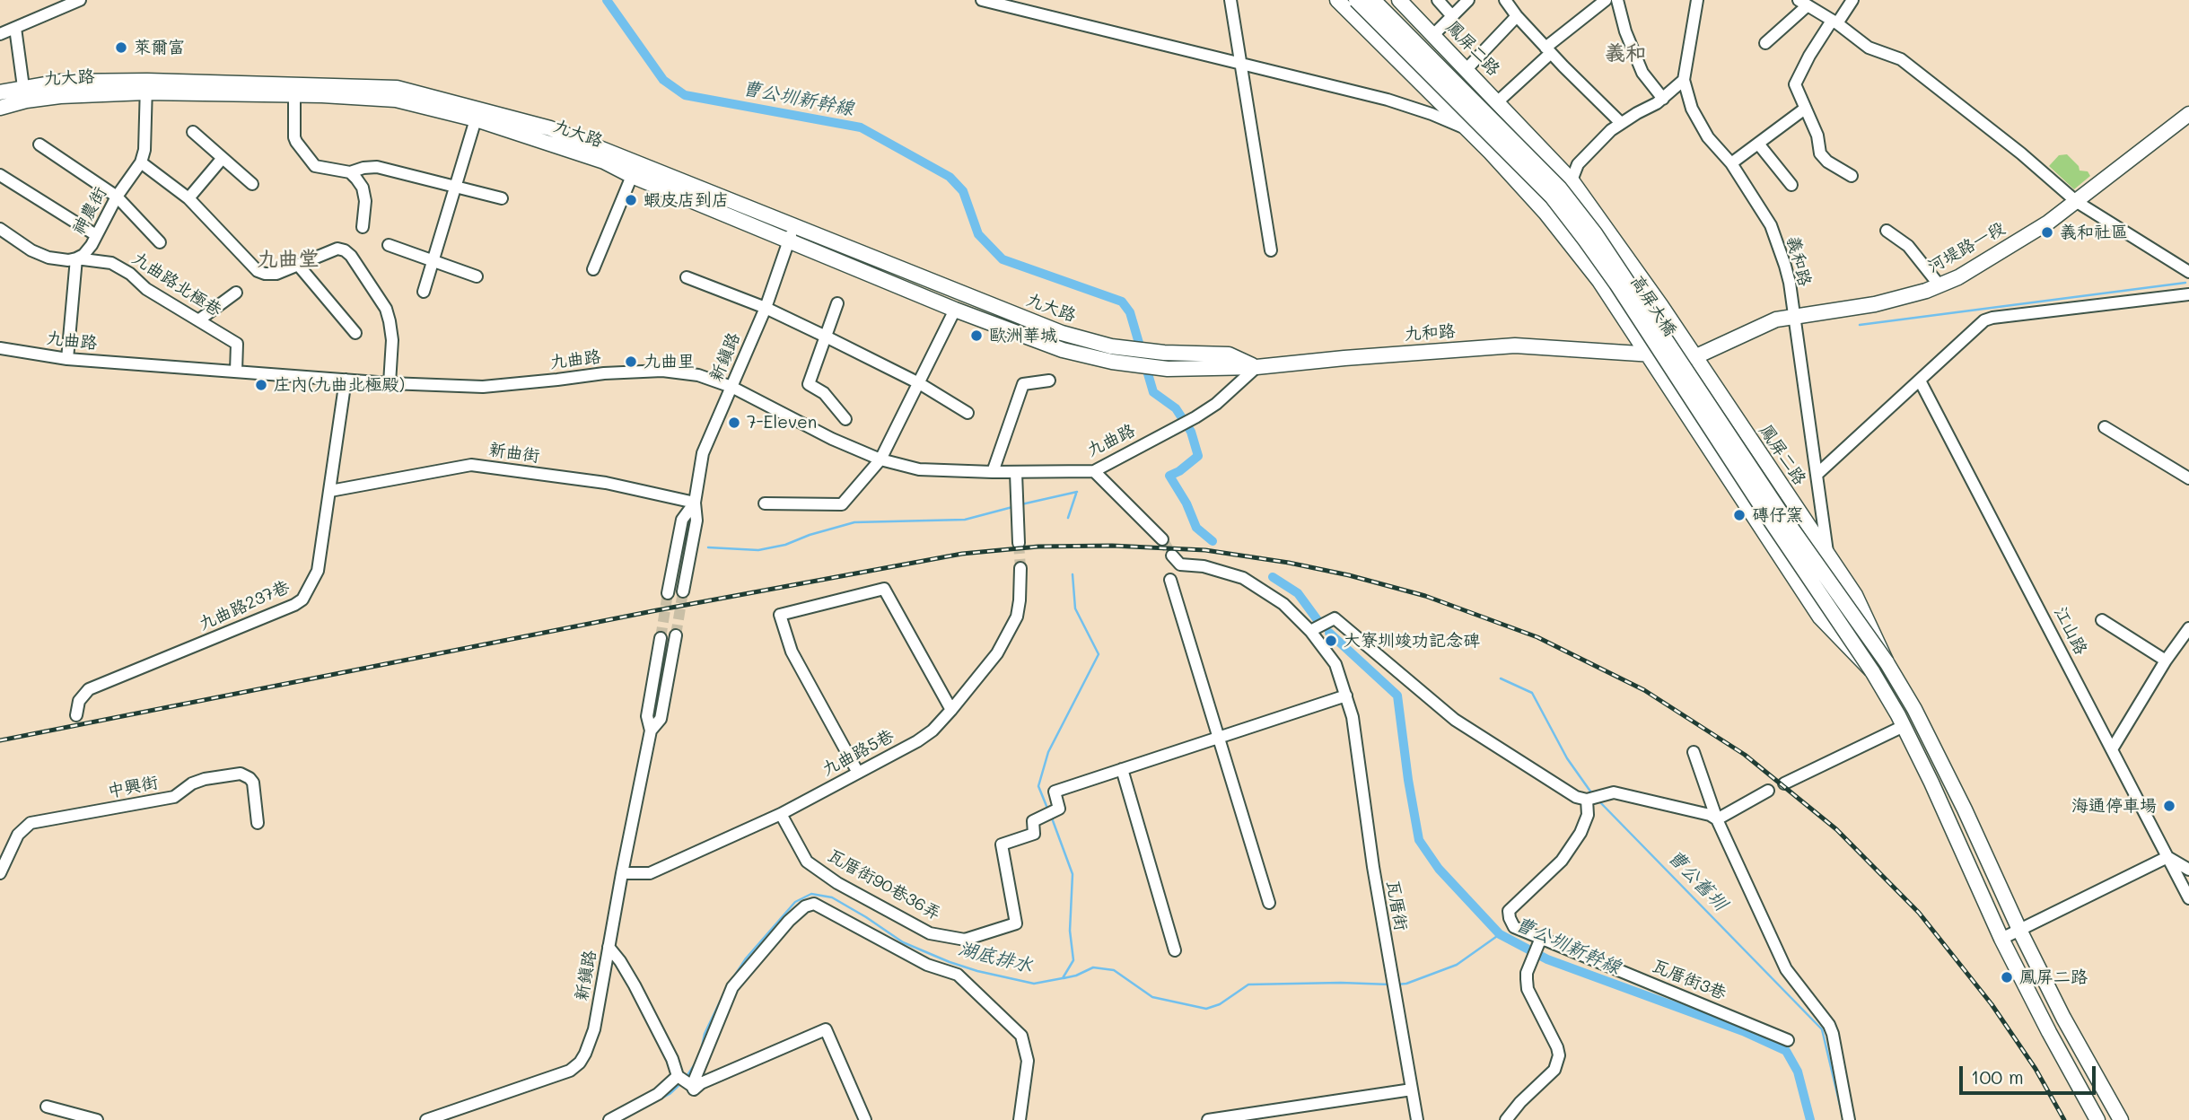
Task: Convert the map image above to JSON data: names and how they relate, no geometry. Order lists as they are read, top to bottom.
{
  "streets": {
    "main road": [
      "鳳屏二路",
      "九大路",
      "河堤路一段",
      "高屏大橋",
      "九和路"
    ],
    "street": [
      "神農街",
      "義和路",
      "九曲路北極巷",
      "九曲路",
      "新鎮路",
      "新曲街",
      "九曲路237巷",
      "江山路",
      "九曲路5巷",
      "中興街",
      "瓦厝街90巷36弄",
      "瓦厝街",
      "瓦厝街3巷"
    ]
  },
  "crossings": [
    ["鳳屏二路", "河堤路一段"],
    ["鳳屏二路", "義和路"],
    ["鳳屏二路", "高屏大橋"],
    ["鳳屏二路", "九和路"],
    ["九大路", "九和路"],
    ["九大路", "新鎮路"],
    ["神農街", "九曲路北極巷"],
    ["神農街", "九曲路"],
    ["河堤路一段", "義和路"],
    ["河堤路一段", "九和路"],
    ["九曲路北極巷", "九曲路"],
    ["九和路", "九曲路"],
    ["九曲路", "新鎮路"],
    ["九曲路", "九曲路237巷"],
    ["新鎮路", "新曲街"],
    ["新鎮路", "九曲路5巷"],
    ["新曲街", "九曲路237巷"],
    ["九曲路5巷", "瓦厝街90巷36弄"]
  ],
  "districts": ["義和", "九曲堂"],
  "water": ["曹公圳新幹線", "曹公舊圳", "湖底排水"],
  "places": [
    "萊爾富",
    "蝦皮店到店",
    "義和社區",
    "歐洲華城",
    "九曲里",
    "庄內(九曲北極殿)",
    "7-Eleven",
    "磚仔窯",
    "大寮圳竣功記念碑",
    "海通停車場",
    "鳳屏二路"
  ],
  "scale_bar": "100 m"
}
